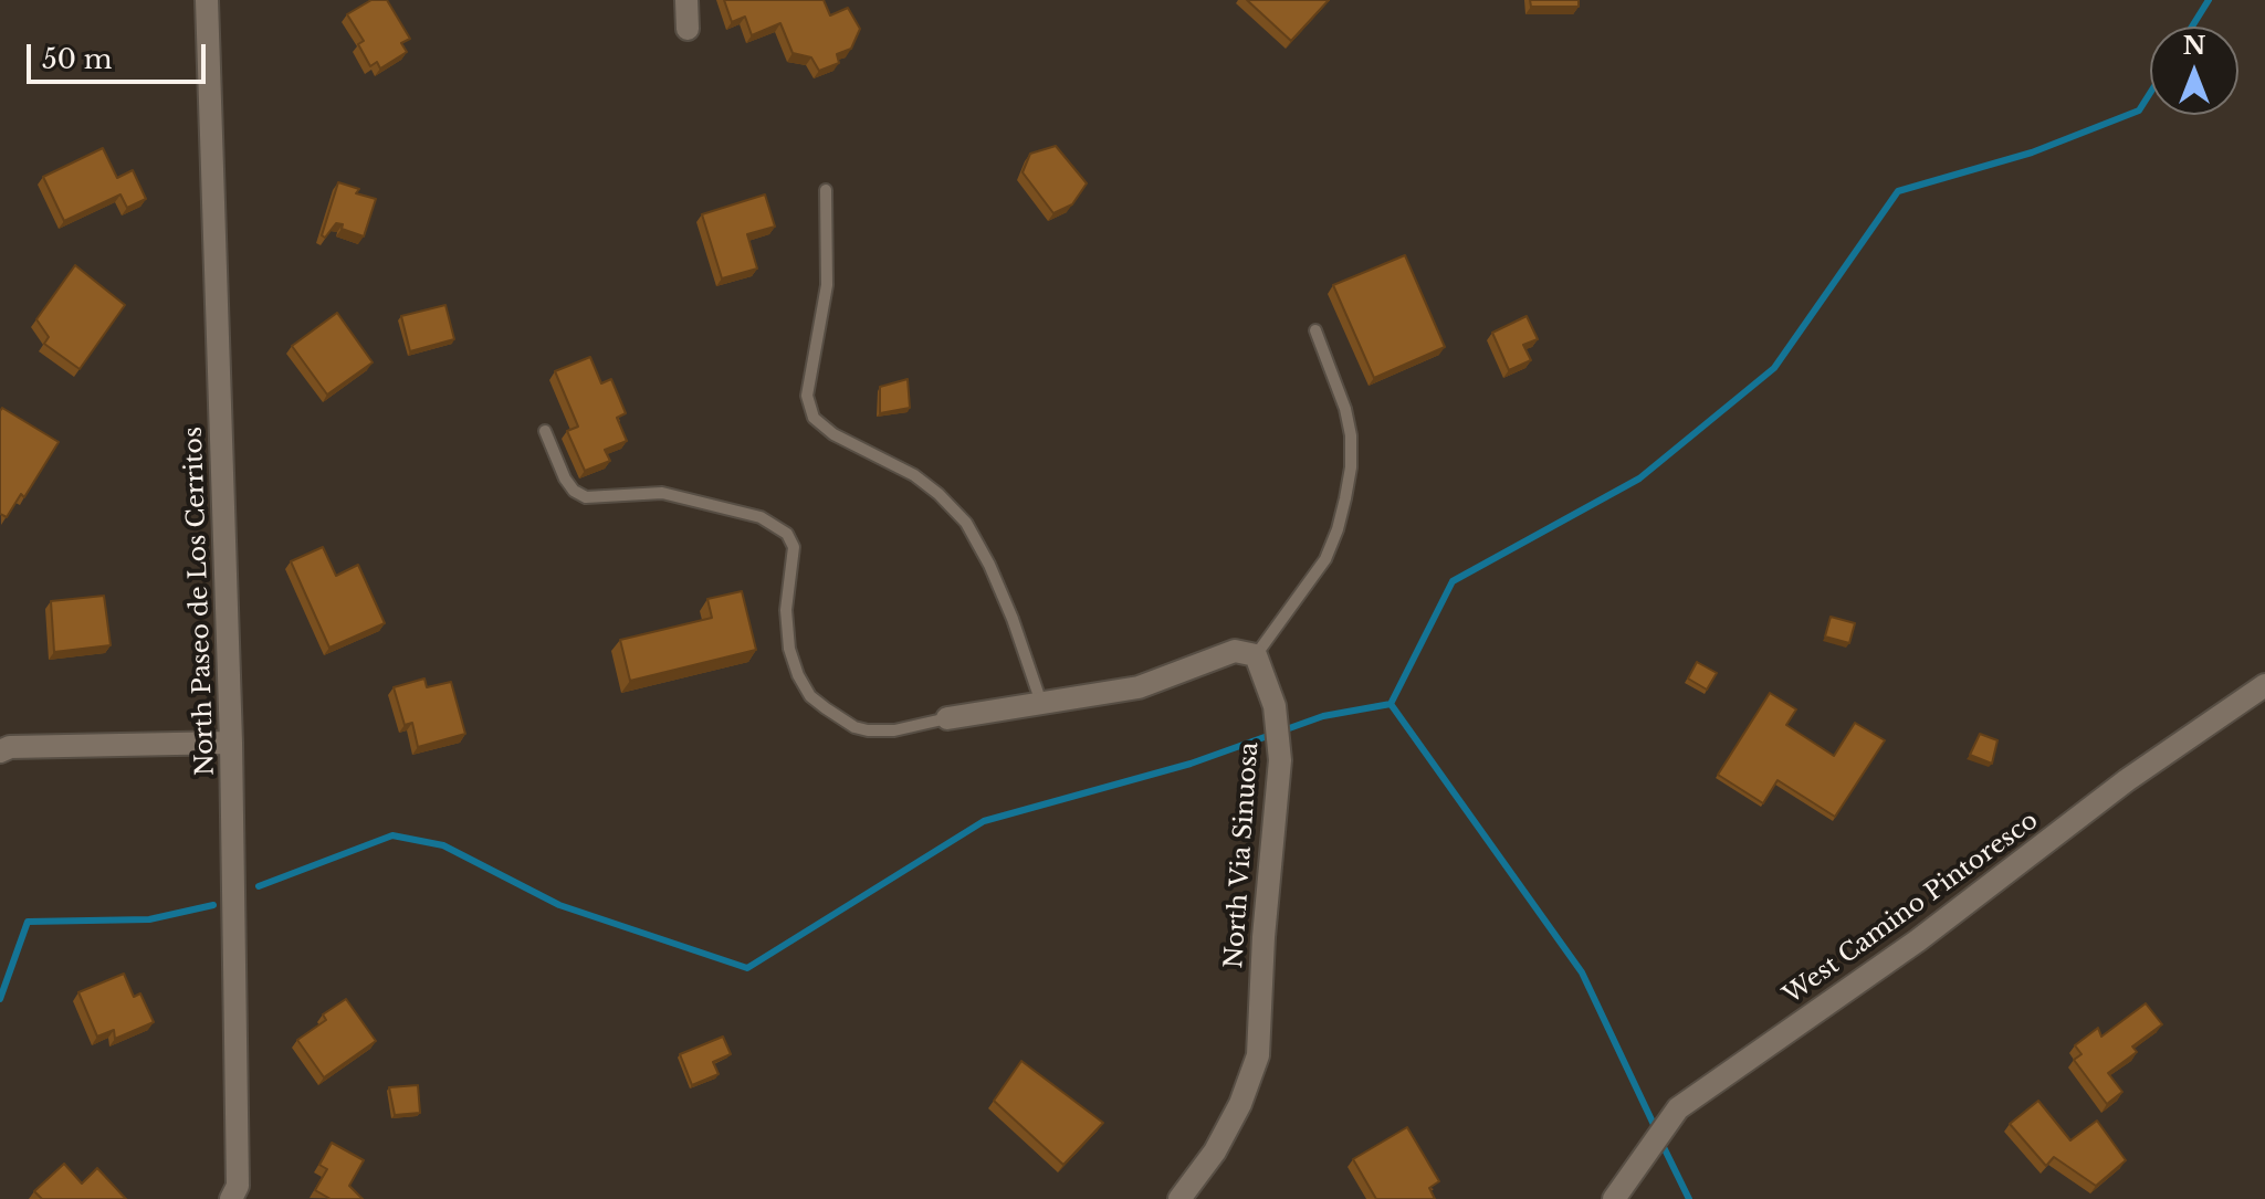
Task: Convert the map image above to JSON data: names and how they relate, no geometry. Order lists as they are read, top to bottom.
{
  "streets": {
    "street": ["North Paseo de Los Cerritos", "North Via Sinuosa", "West Camino Pintoresco"]
  },
  "scale_bar": "50 m",
  "north": "top"
}
